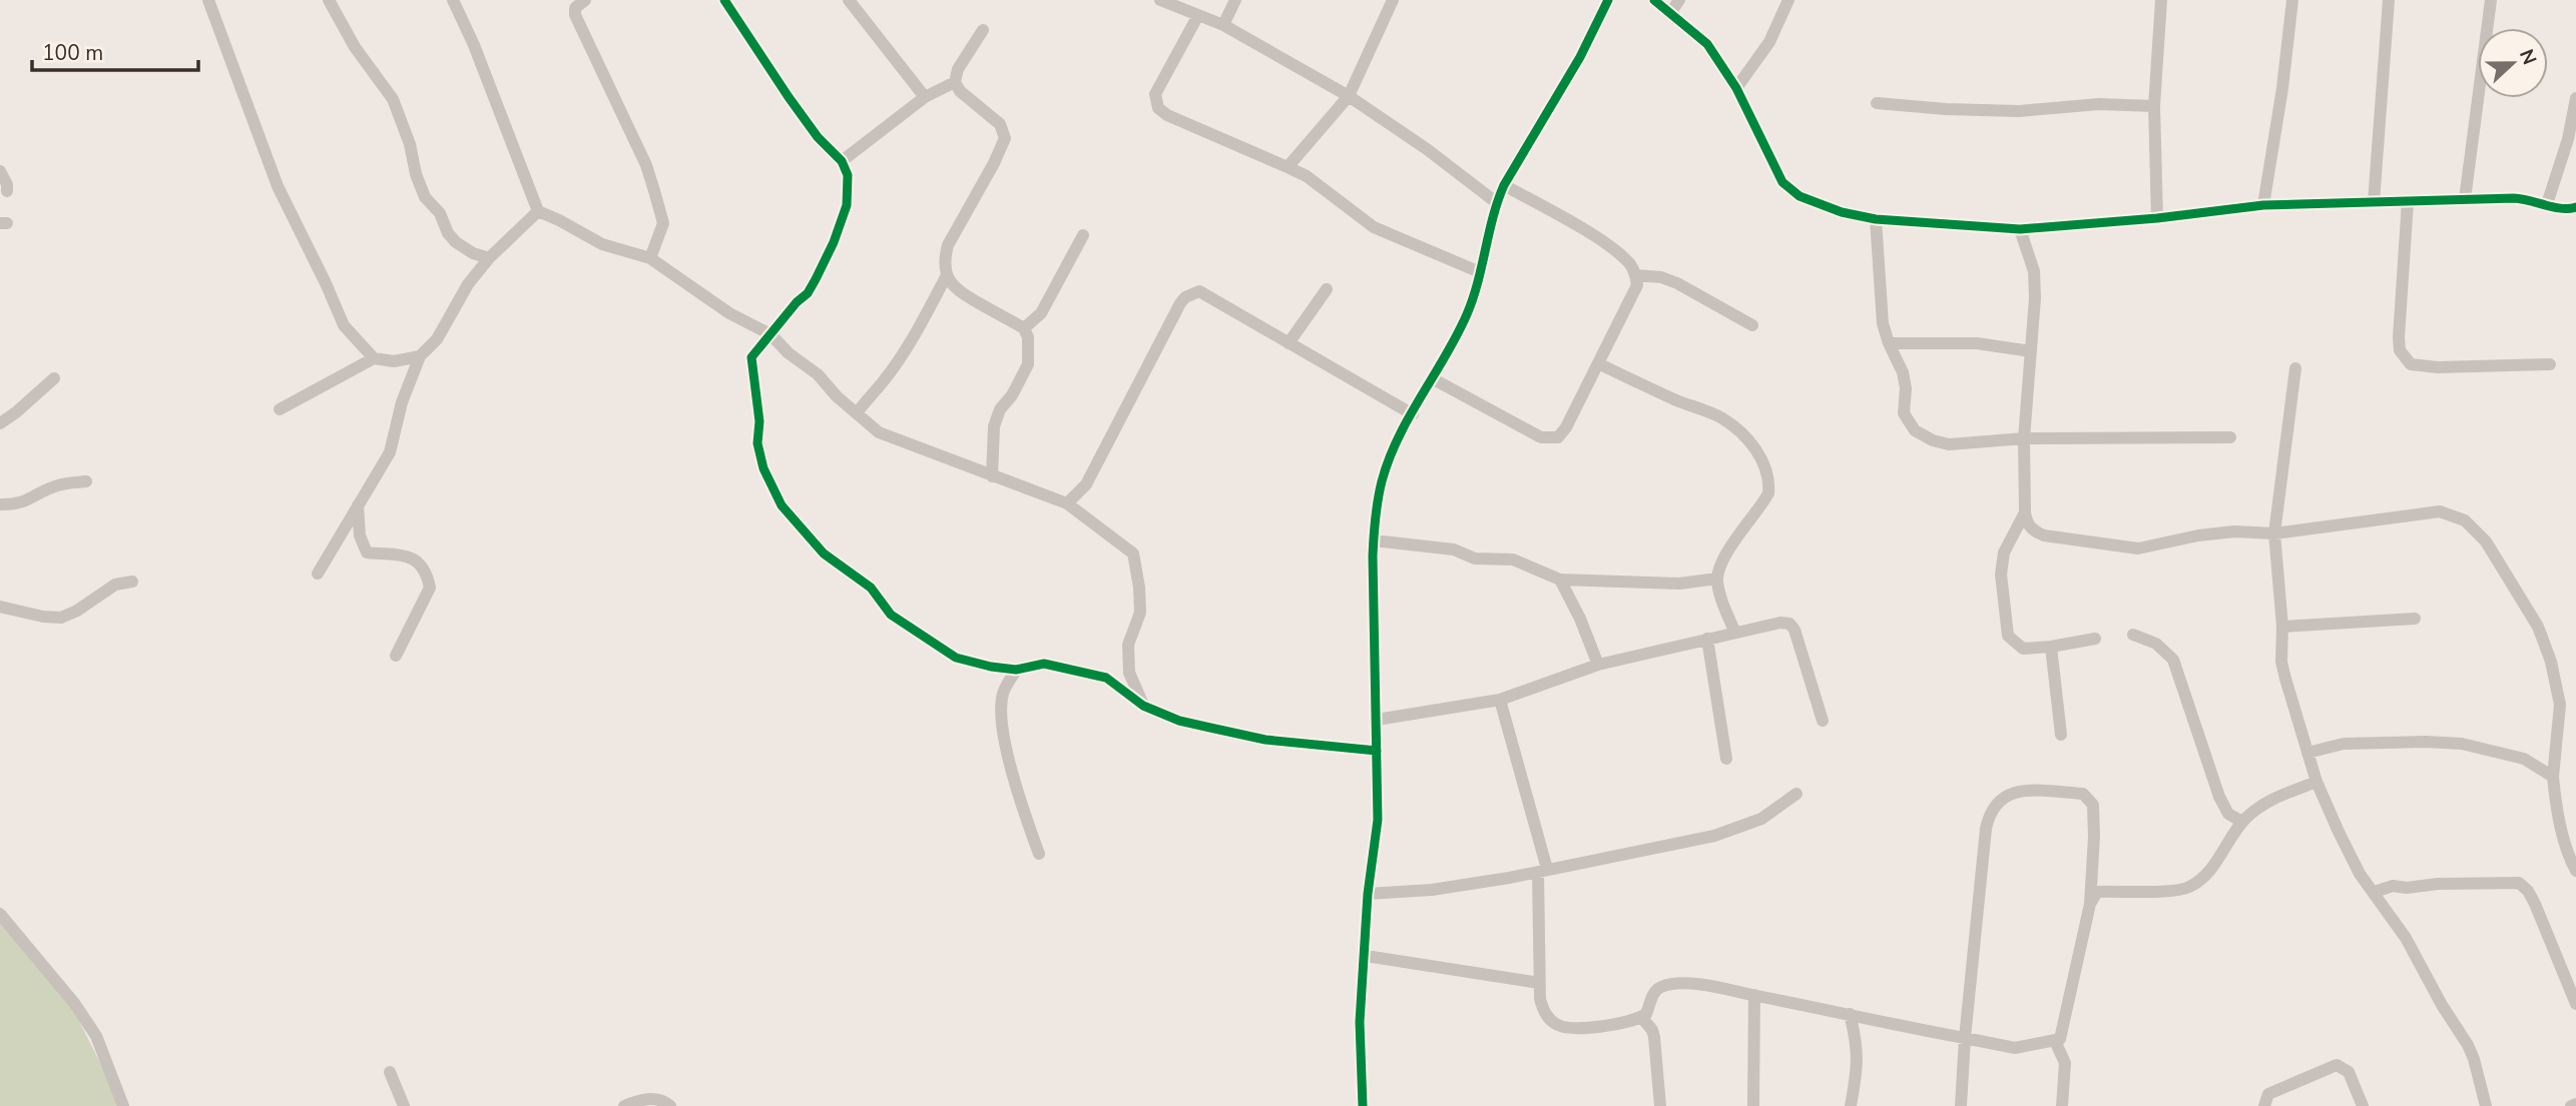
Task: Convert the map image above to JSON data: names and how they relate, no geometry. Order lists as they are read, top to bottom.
{
  "scale_bar": "100 m",
  "north": "right"
}
